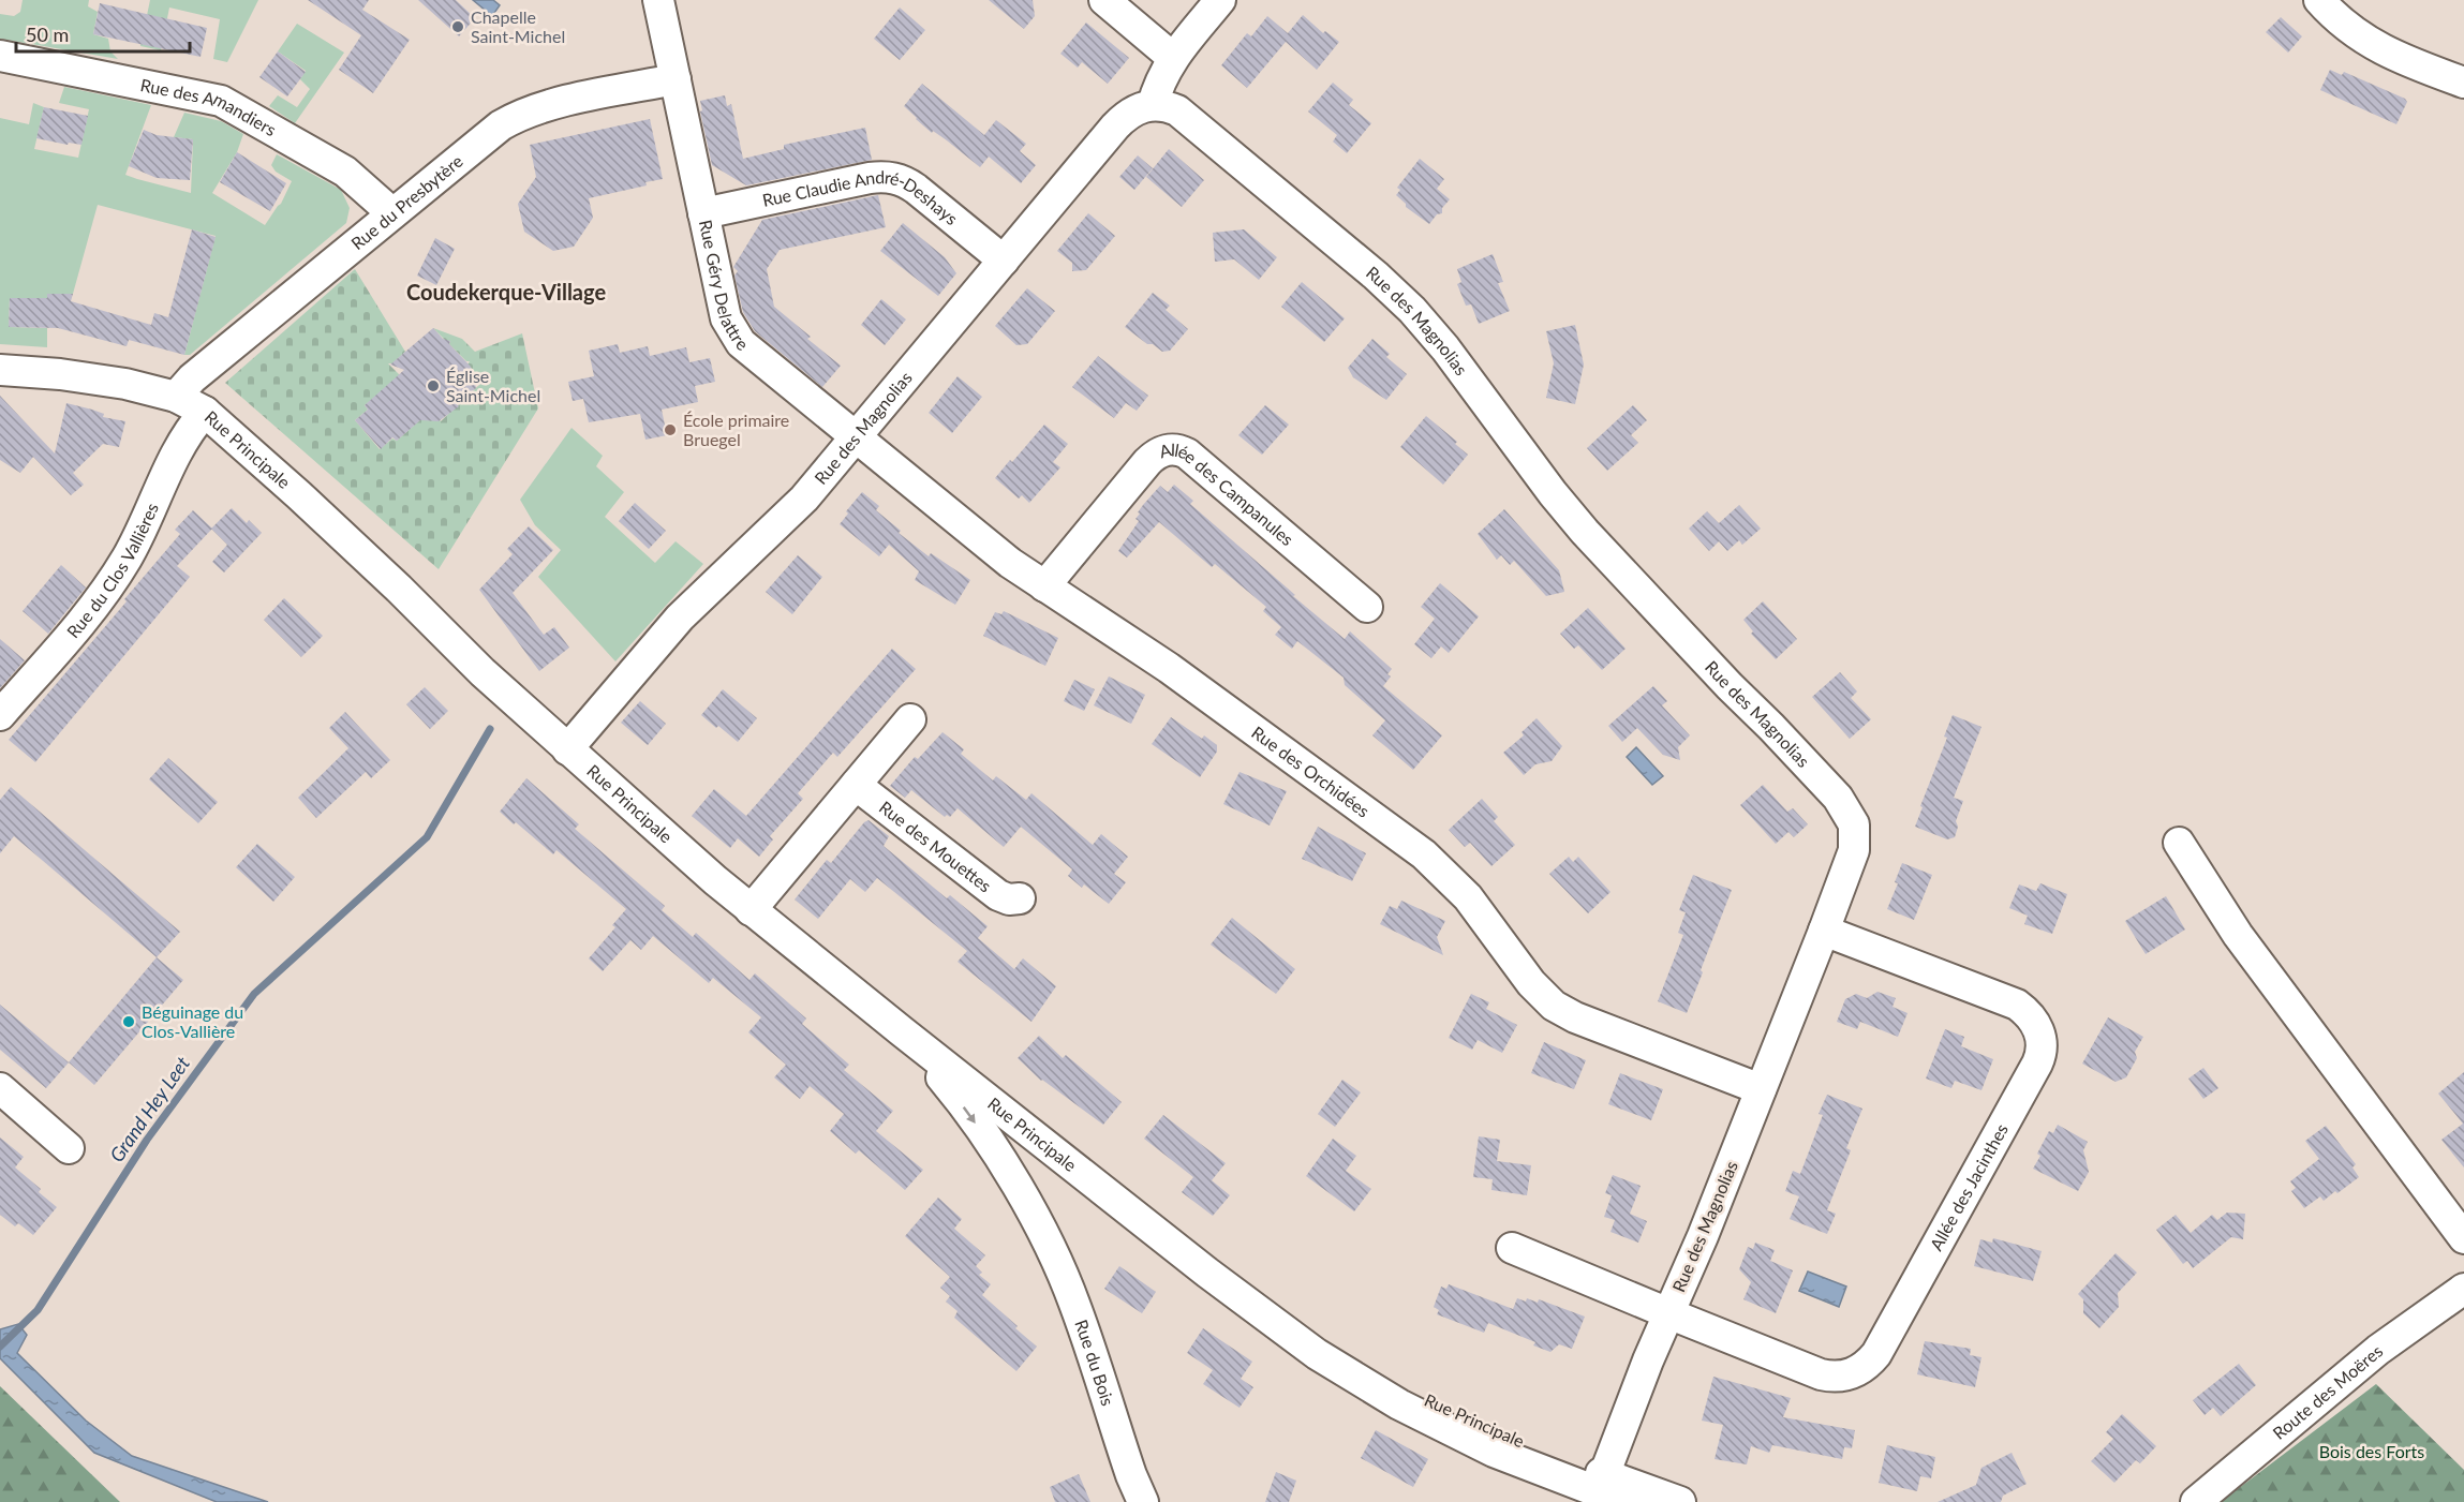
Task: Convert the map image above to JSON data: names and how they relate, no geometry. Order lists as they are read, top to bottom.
{
  "streets": {
    "street": [
      "Rue des Amandiers",
      "Rue du Presbytère",
      "Rue Claudie André-Deshays",
      "Rue Géry Delattre",
      "Rue des Magnolias",
      "Rue Principale",
      "Allée des Campanules",
      "Rue du Clos Vallières",
      "Rue des Orchidées",
      "Rue des Mouettes",
      "Allée des Jacinthes",
      "Rue du Bois",
      "Route des Moëres"
    ]
  },
  "crossings": [
    ["Rue des Amandiers", "Rue du Presbytère"],
    ["Rue du Presbytère", "Rue Géry Delattre"],
    ["Rue du Presbytère", "Rue Principale"],
    ["Rue Claudie André-Deshays", "Rue Géry Delattre"],
    ["Rue Claudie André-Deshays", "Rue des Magnolias"],
    ["Rue Géry Delattre", "Rue des Magnolias"],
    ["Rue Géry Delattre", "Rue des Orchidées"],
    ["Rue des Magnolias", "Rue Principale"],
    ["Rue des Magnolias", "Rue des Orchidées"],
    ["Rue des Magnolias", "Allée des Jacinthes"],
    ["Rue Principale", "Rue du Clos Vallières"],
    ["Rue Principale", "Rue du Bois"],
    ["Allée des Campanules", "Rue des Orchidées"]
  ],
  "districts": ["Coudekerque-Village"],
  "water": ["Grand Hey Leet"],
  "parks": ["Bois des Forts"],
  "places": [
    "Chapelle Saint-Michel",
    "Église Saint-Michel",
    "École primaire Bruegel",
    "Béguinage du Clos-Vallière"
  ],
  "scale_bar": "50 m"
}
